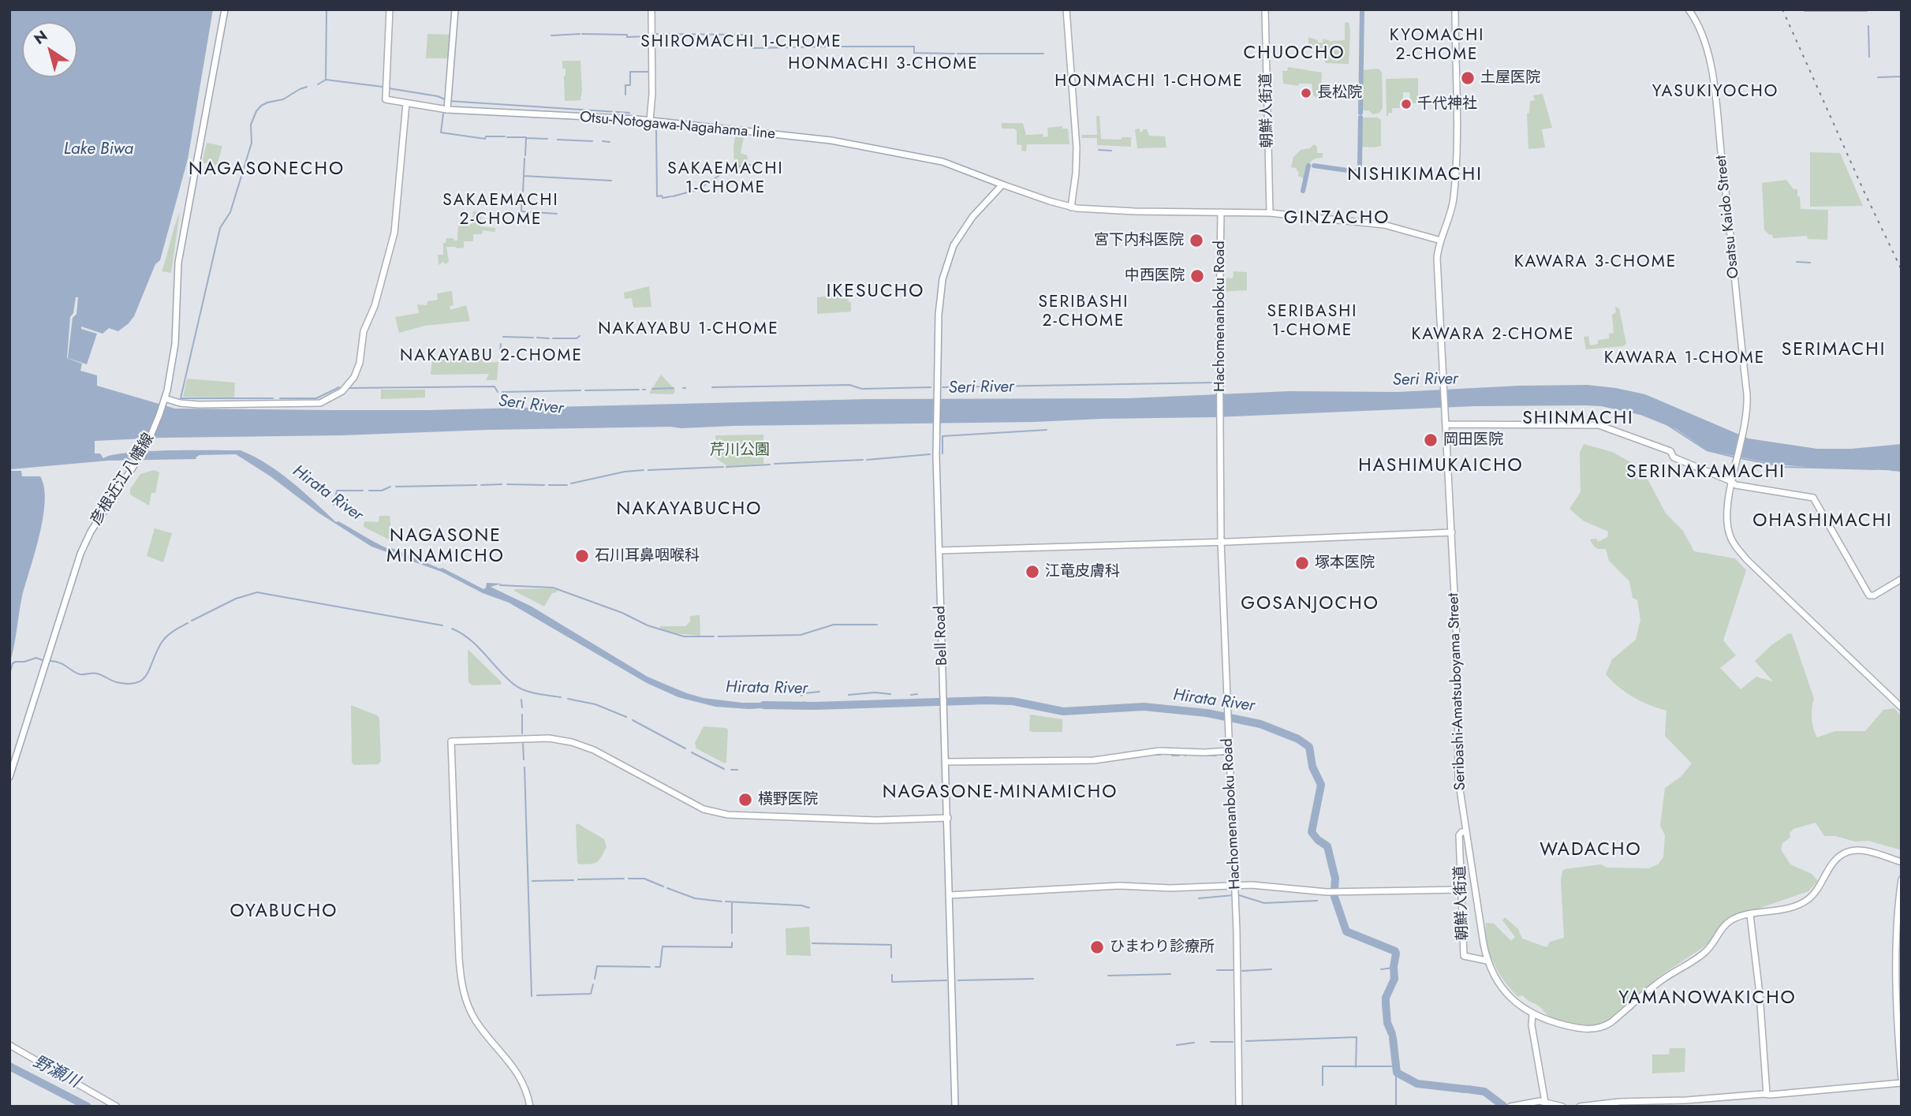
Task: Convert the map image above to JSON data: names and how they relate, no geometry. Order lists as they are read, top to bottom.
{
  "streets": {
    "street": [
      "朝鮮人街道",
      "Otsu-Notogawa-Nagahama line",
      "Osatsu Kaido Street",
      "Hachomenanboku Road",
      "彦根近江八幡線",
      "Bell Road",
      "Seribashi-Amatsuboyama Street"
    ]
  },
  "crossings": [
    ["朝鮮人街道", "Otsu-Notogawa-Nagahama line"],
    ["朝鮮人街道", "Seribashi-Amatsuboyama Street"],
    ["Otsu-Notogawa-Nagahama line", "Hachomenanboku Road"],
    ["Otsu-Notogawa-Nagahama line", "Bell Road"],
    ["Otsu-Notogawa-Nagahama line", "Seribashi-Amatsuboyama Street"]
  ],
  "districts": [
    "KYOMACHI 2-CHOME",
    "SHIROMACHI 1-CHOME",
    "CHUOCHO",
    "HONMACHI 3-CHOME",
    "HONMACHI 1-CHOME",
    "YASUKIYOCHO",
    "NAGASONECHO",
    "SAKAEMACHI 1-CHOME",
    "NISHIKIMACHI",
    "SAKAEMACHI 2-CHOME",
    "GINZACHO",
    "KAWARA 3-CHOME",
    "IKESUCHO",
    "SERIBASHI 2-CHOME",
    "SERIBASHI 1-CHOME",
    "NAKAYABU 1-CHOME",
    "KAWARA 2-CHOME",
    "SERIMACHI",
    "NAKAYABU 2-CHOME",
    "KAWARA 1-CHOME",
    "SHINMACHI",
    "HASHIMUKAICHO",
    "SERINAKAMACHI",
    "NAKAYABUCHO",
    "OHASHIMACHI",
    "NAGASONE MINAMICHO",
    "GOSANJOCHO",
    "NAGASONE-MINAMICHO",
    "WADACHO",
    "OYABUCHO",
    "YAMANOWAKICHO"
  ],
  "water": [
    "Lake Biwa",
    "Seri River",
    "Hirata River",
    "野瀬川"
  ],
  "parks": ["芹川公園"],
  "places": [
    "土屋医院",
    "長松院",
    "千代神社",
    "宮下内科医院",
    "中西医院",
    "岡田医院",
    "石川耳鼻咽喉科",
    "塚本医院",
    "江竜皮膚科",
    "横野医院",
    "ひまわり診療所"
  ],
  "north": "top left"
}
